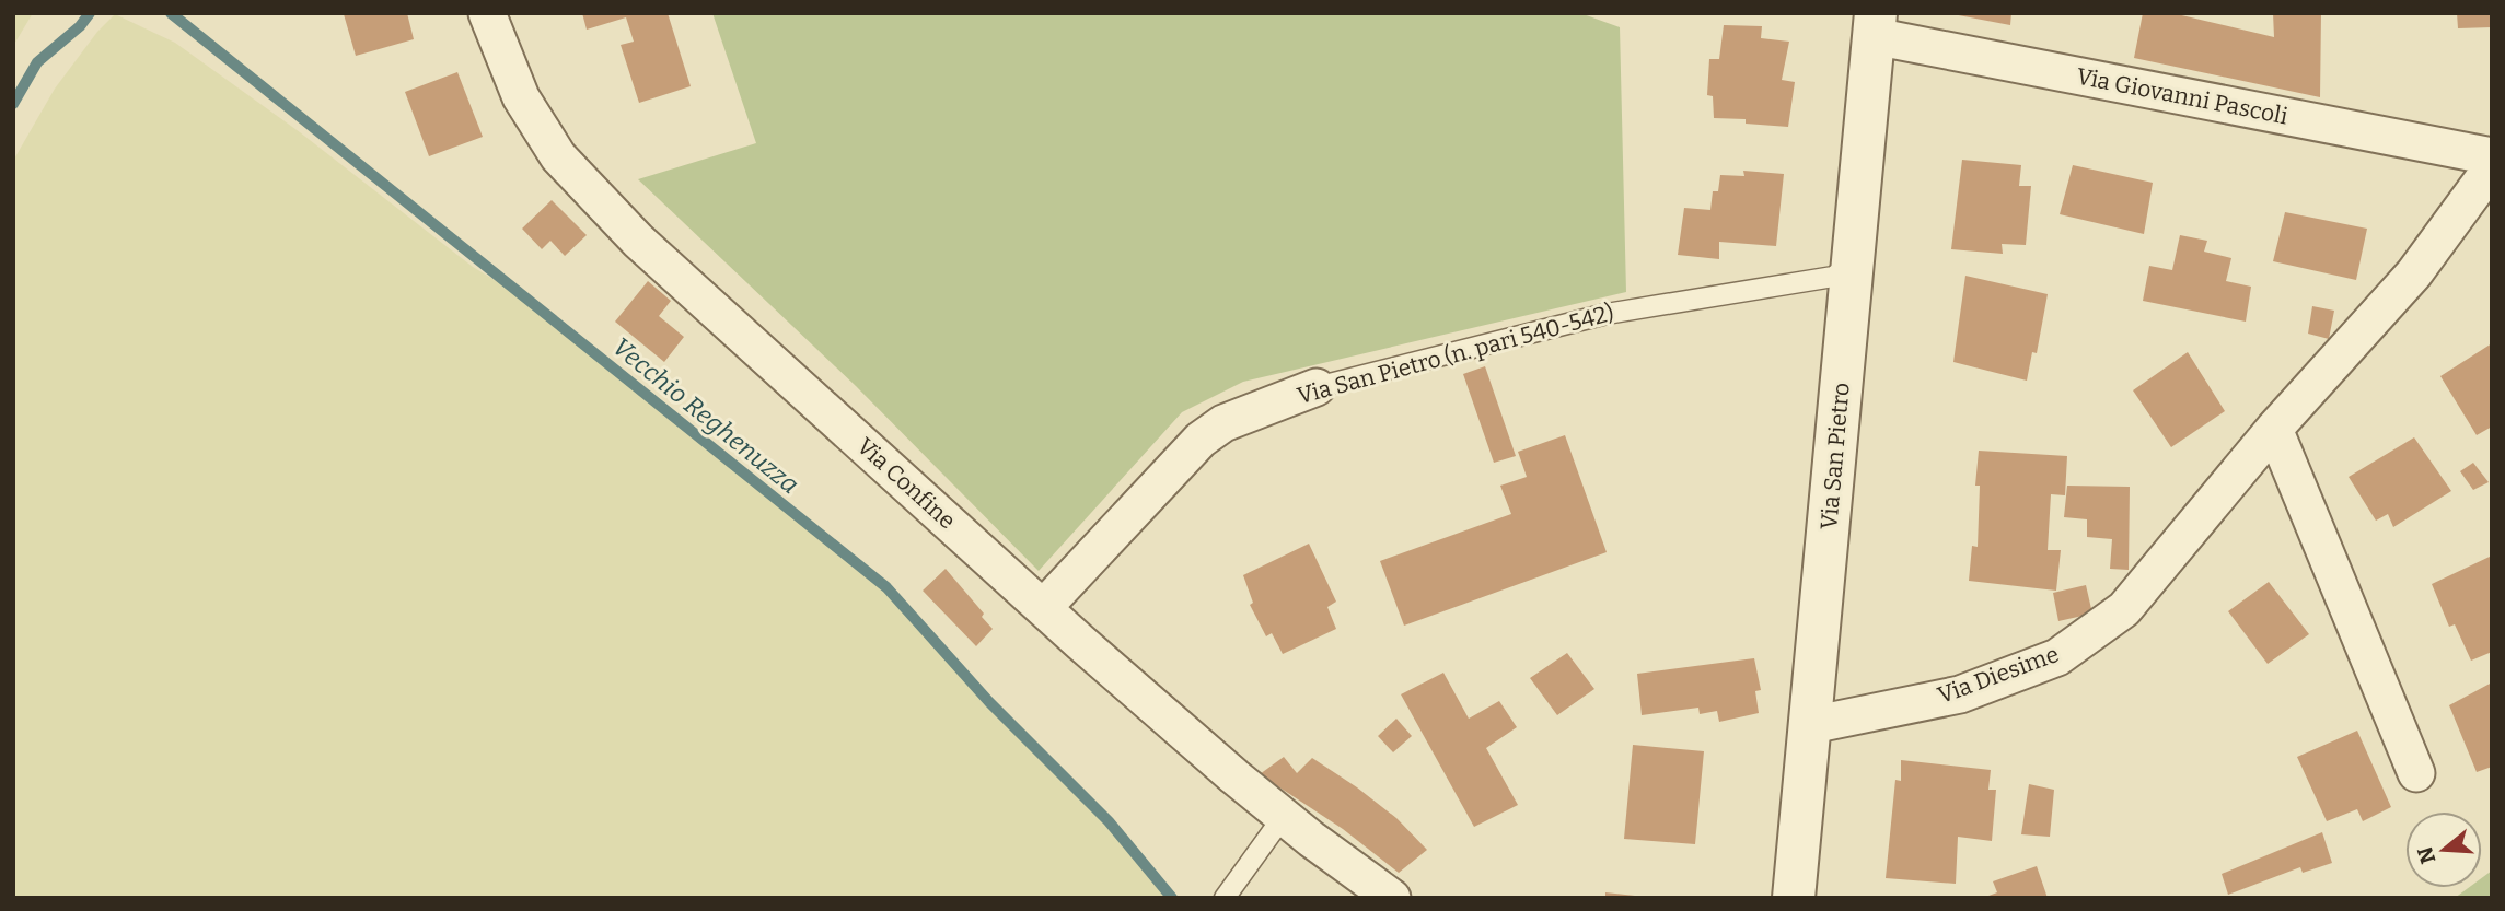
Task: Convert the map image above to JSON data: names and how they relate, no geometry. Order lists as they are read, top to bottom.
{
  "streets": {
    "street": [
      "Via Giovanni Pascoli",
      "Via San Pietro (n. pari 540-542)",
      "Via San Pietro",
      "Via Confine",
      "Via Diesime"
    ]
  },
  "crossings": [
    ["Via Giovanni Pascoli", "Via San Pietro"],
    ["Via San Pietro (n. pari 540-542)", "Via San Pietro"],
    ["Via San Pietro (n. pari 540-542)", "Via Confine"],
    ["Via San Pietro", "Via Diesime"]
  ],
  "water": ["Vecchio Reghenuzza"],
  "north": "left"
}
